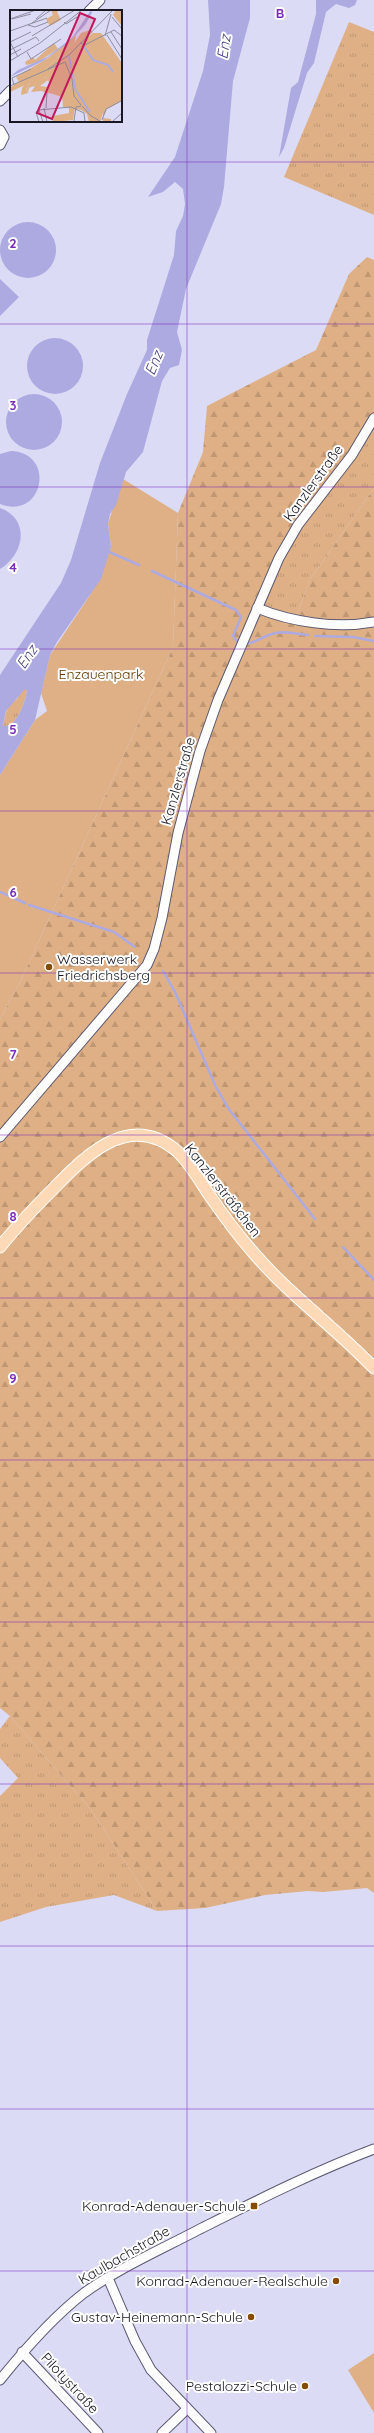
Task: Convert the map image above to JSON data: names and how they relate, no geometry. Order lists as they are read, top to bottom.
{
  "streets": {
    "main road": ["Kanzlersträßchen"],
    "street": ["Kanzlerstraße", "Kaulbachstraße", "Pilotystraße"]
  },
  "crossings": [
    ["Kaulbachstraße", "Pilotystraße"]
  ],
  "water": ["Enz"],
  "parks": ["Enzauenpark"],
  "places": {
    "other": [
      "Wasserwerk Friedrichsberg",
      "Konrad-Adenauer-Realschule",
      "Gustav-Heinemann-Schule",
      "Pestalozzi-Schule"
    ],
    "transit": ["Konrad-Adenauer-Schule"]
  },
  "grid": {
    "columns": ["B"],
    "rows": [
      "2",
      "3",
      "4",
      "5",
      "6",
      "7",
      "8",
      "9"
    ]
  }
}
